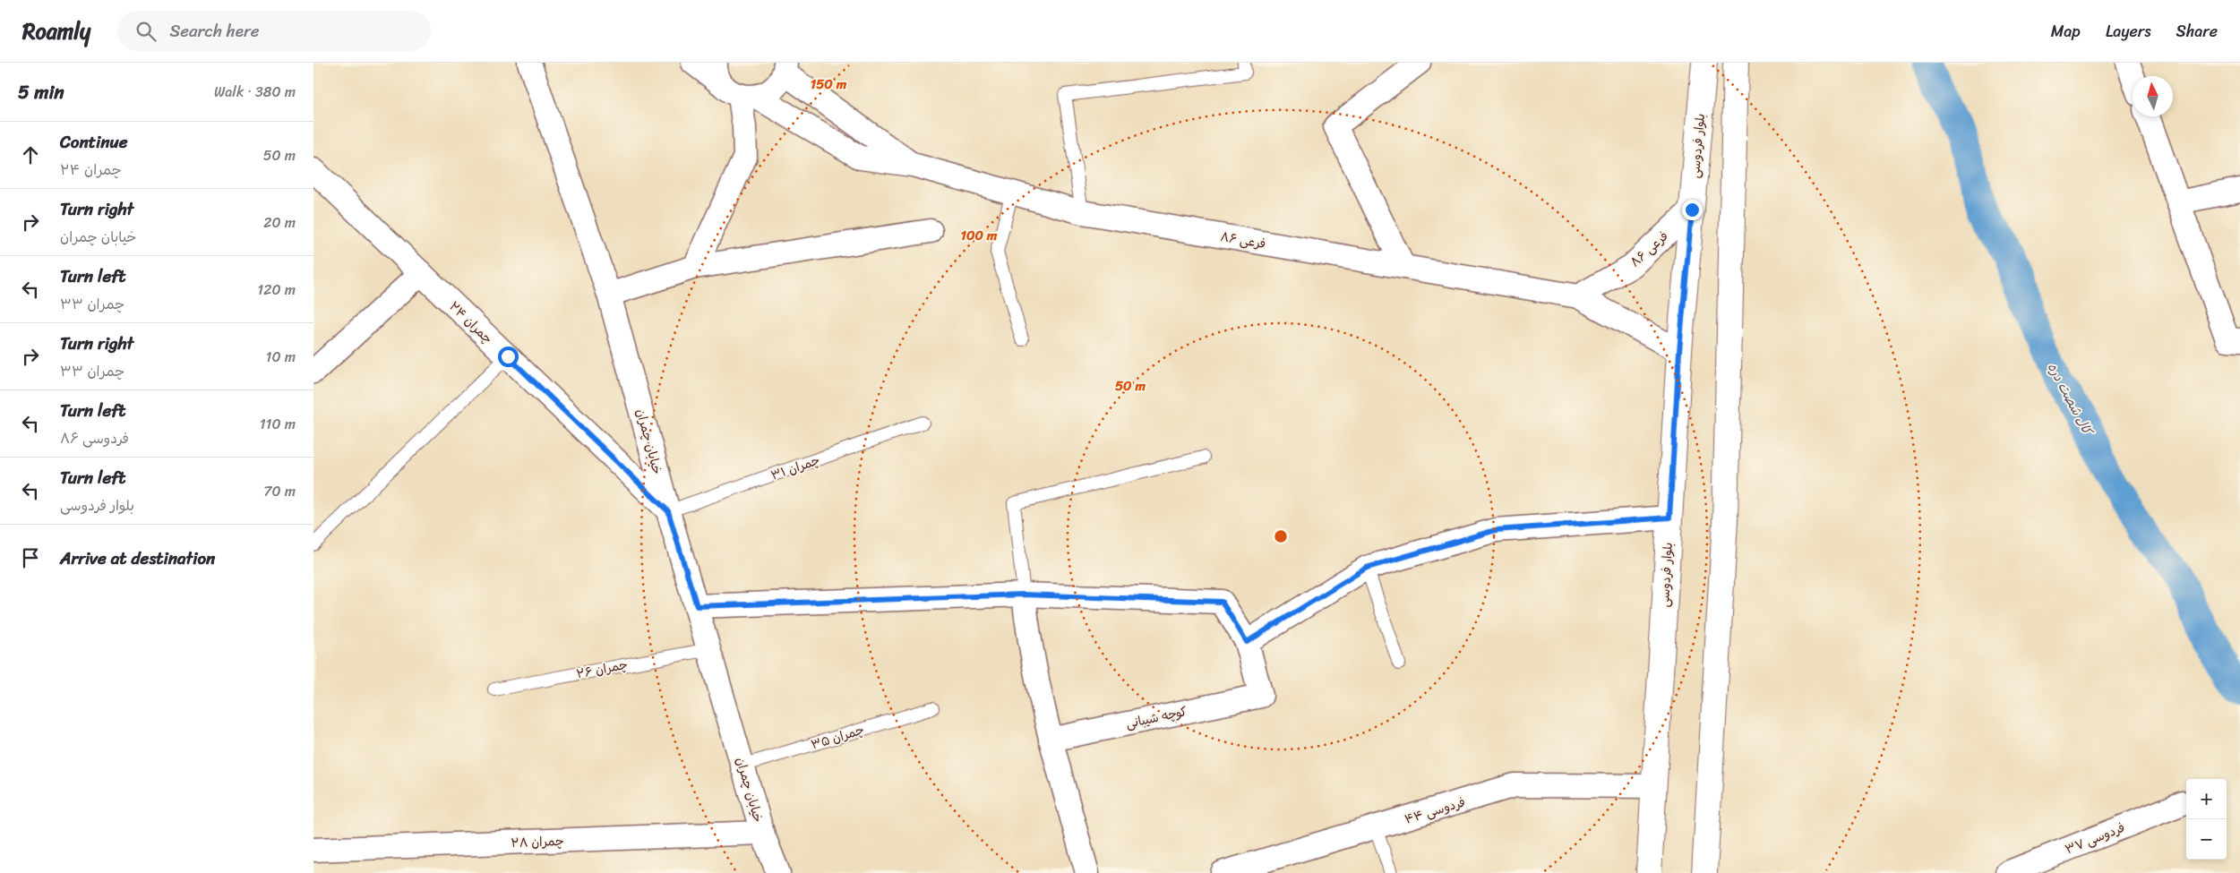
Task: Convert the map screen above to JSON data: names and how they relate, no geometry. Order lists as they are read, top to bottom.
{
  "streets": {
    "main road": ["بلوار فردوسی"],
    "street": [
      "فرعی ۸۶",
      "چمران ۲۴",
      "خیابان چمران",
      "کوچه شیبانی",
      "فردوسی ۴۴",
      "فردوسی ۳۷",
      "چمران ۲۸"
    ],
    "lane": ["چمران ۳۱", "چمران ۲۶", "چمران ۳۵"]
  },
  "crossings": [
    ["بلوار فردوسی", "فرعی ۸۶"],
    ["بلوار فردوسی", "فردوسی ۴۴"],
    ["چمران ۲۴", "خیابان چمران"],
    ["چمران ۲۴", "چمران ۳۱"],
    ["خیابان چمران", "چمران ۳۱"],
    ["خیابان چمران", "چمران ۲۶"],
    ["خیابان چمران", "چمران ۳۵"],
    ["خیابان چمران", "چمران ۲۸"]
  ],
  "water": ["کال شصت دره"],
  "north": "top",
  "page": {
    "header": "Roamly",
    "search": "Search here",
    "nav": ["Map", "Layers", "Share"],
    "heading": ["5 min", "Walk · 380 m"],
    "list": [
      ["Continue", "چمران ۲۴", "50 m"],
      ["Turn right", "خیابان چمران", "20 m"],
      ["Turn left", "چمران ۳۳", "120 m"],
      ["Turn right", "چمران ۳۳", "10 m"],
      ["Turn left", "فردوسی ۸۶", "110 m"],
      ["Turn left", "بلوار فردوسی", "70 m"],
      "Arrive at destination"
    ],
    "map_buttons": ["+", "−"]
  },
  "rings": ["150 m", "100 m", "50 m"]
}
